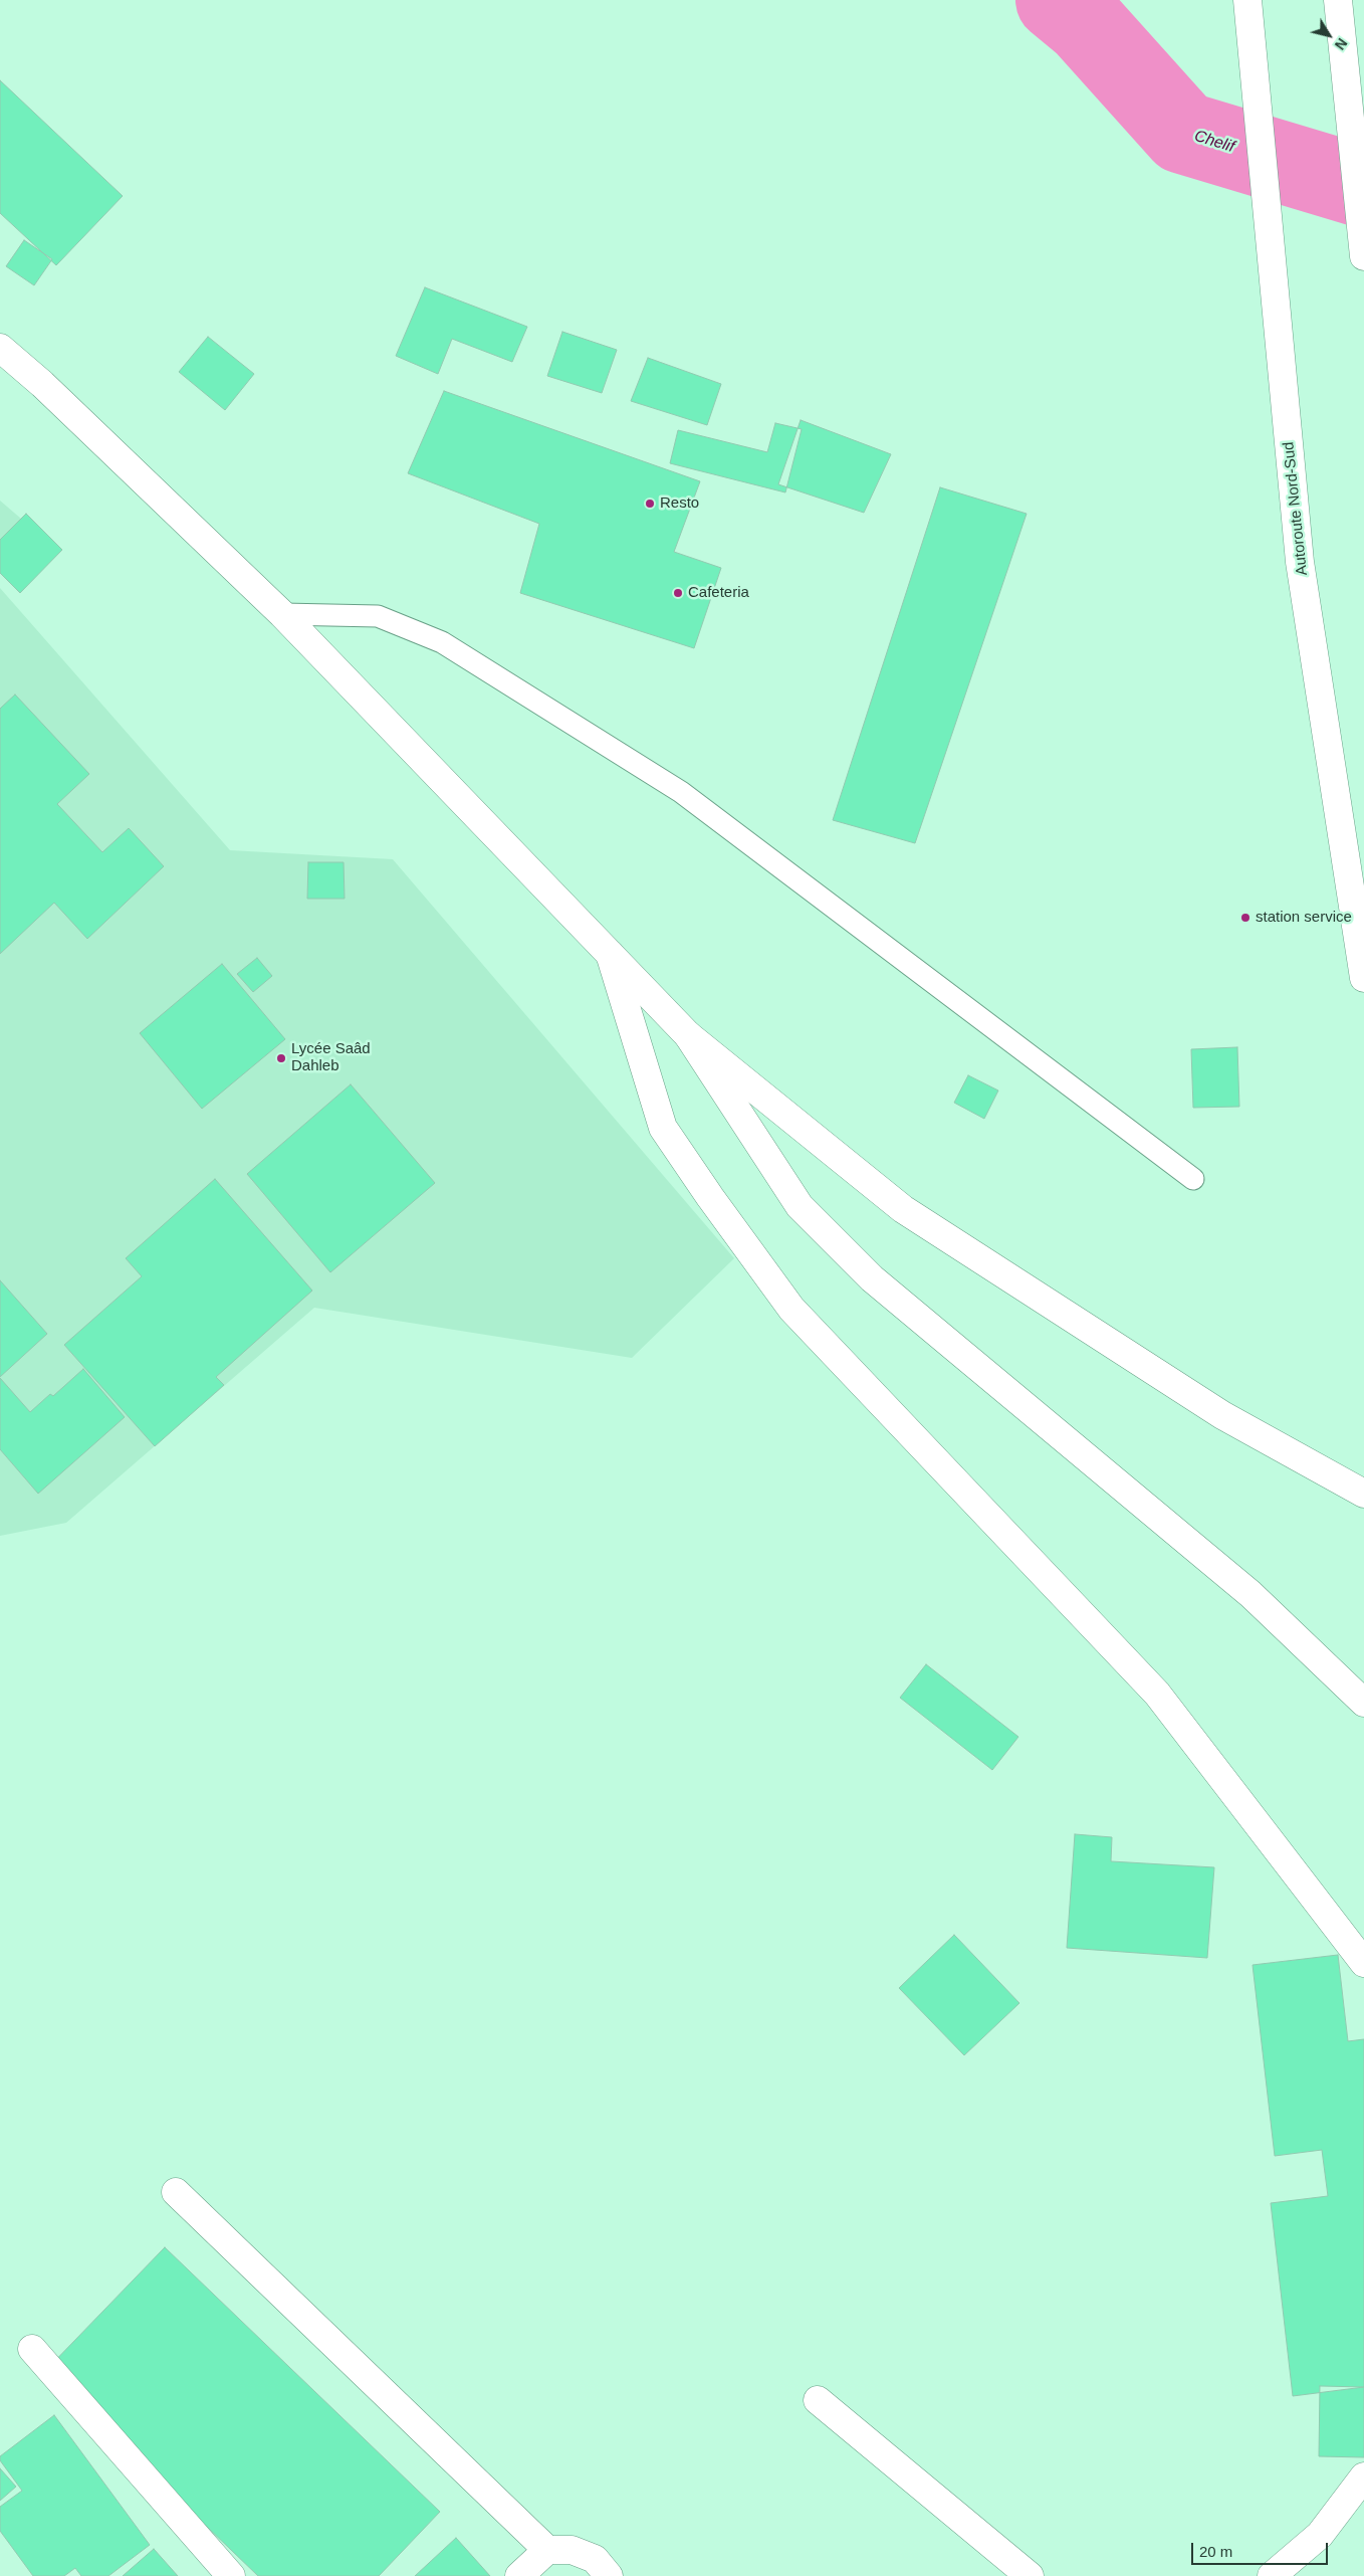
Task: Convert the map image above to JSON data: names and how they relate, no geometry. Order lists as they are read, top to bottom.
{
  "streets": {
    "main road": ["Autoroute Nord-Sud"]
  },
  "water": ["Chelif"],
  "places": [
    "Resto",
    "Cafeteria",
    "station service",
    "Lycée Saâd Dahleb"
  ],
  "scale_bar": "20 m",
  "north": "bottom right"
}
